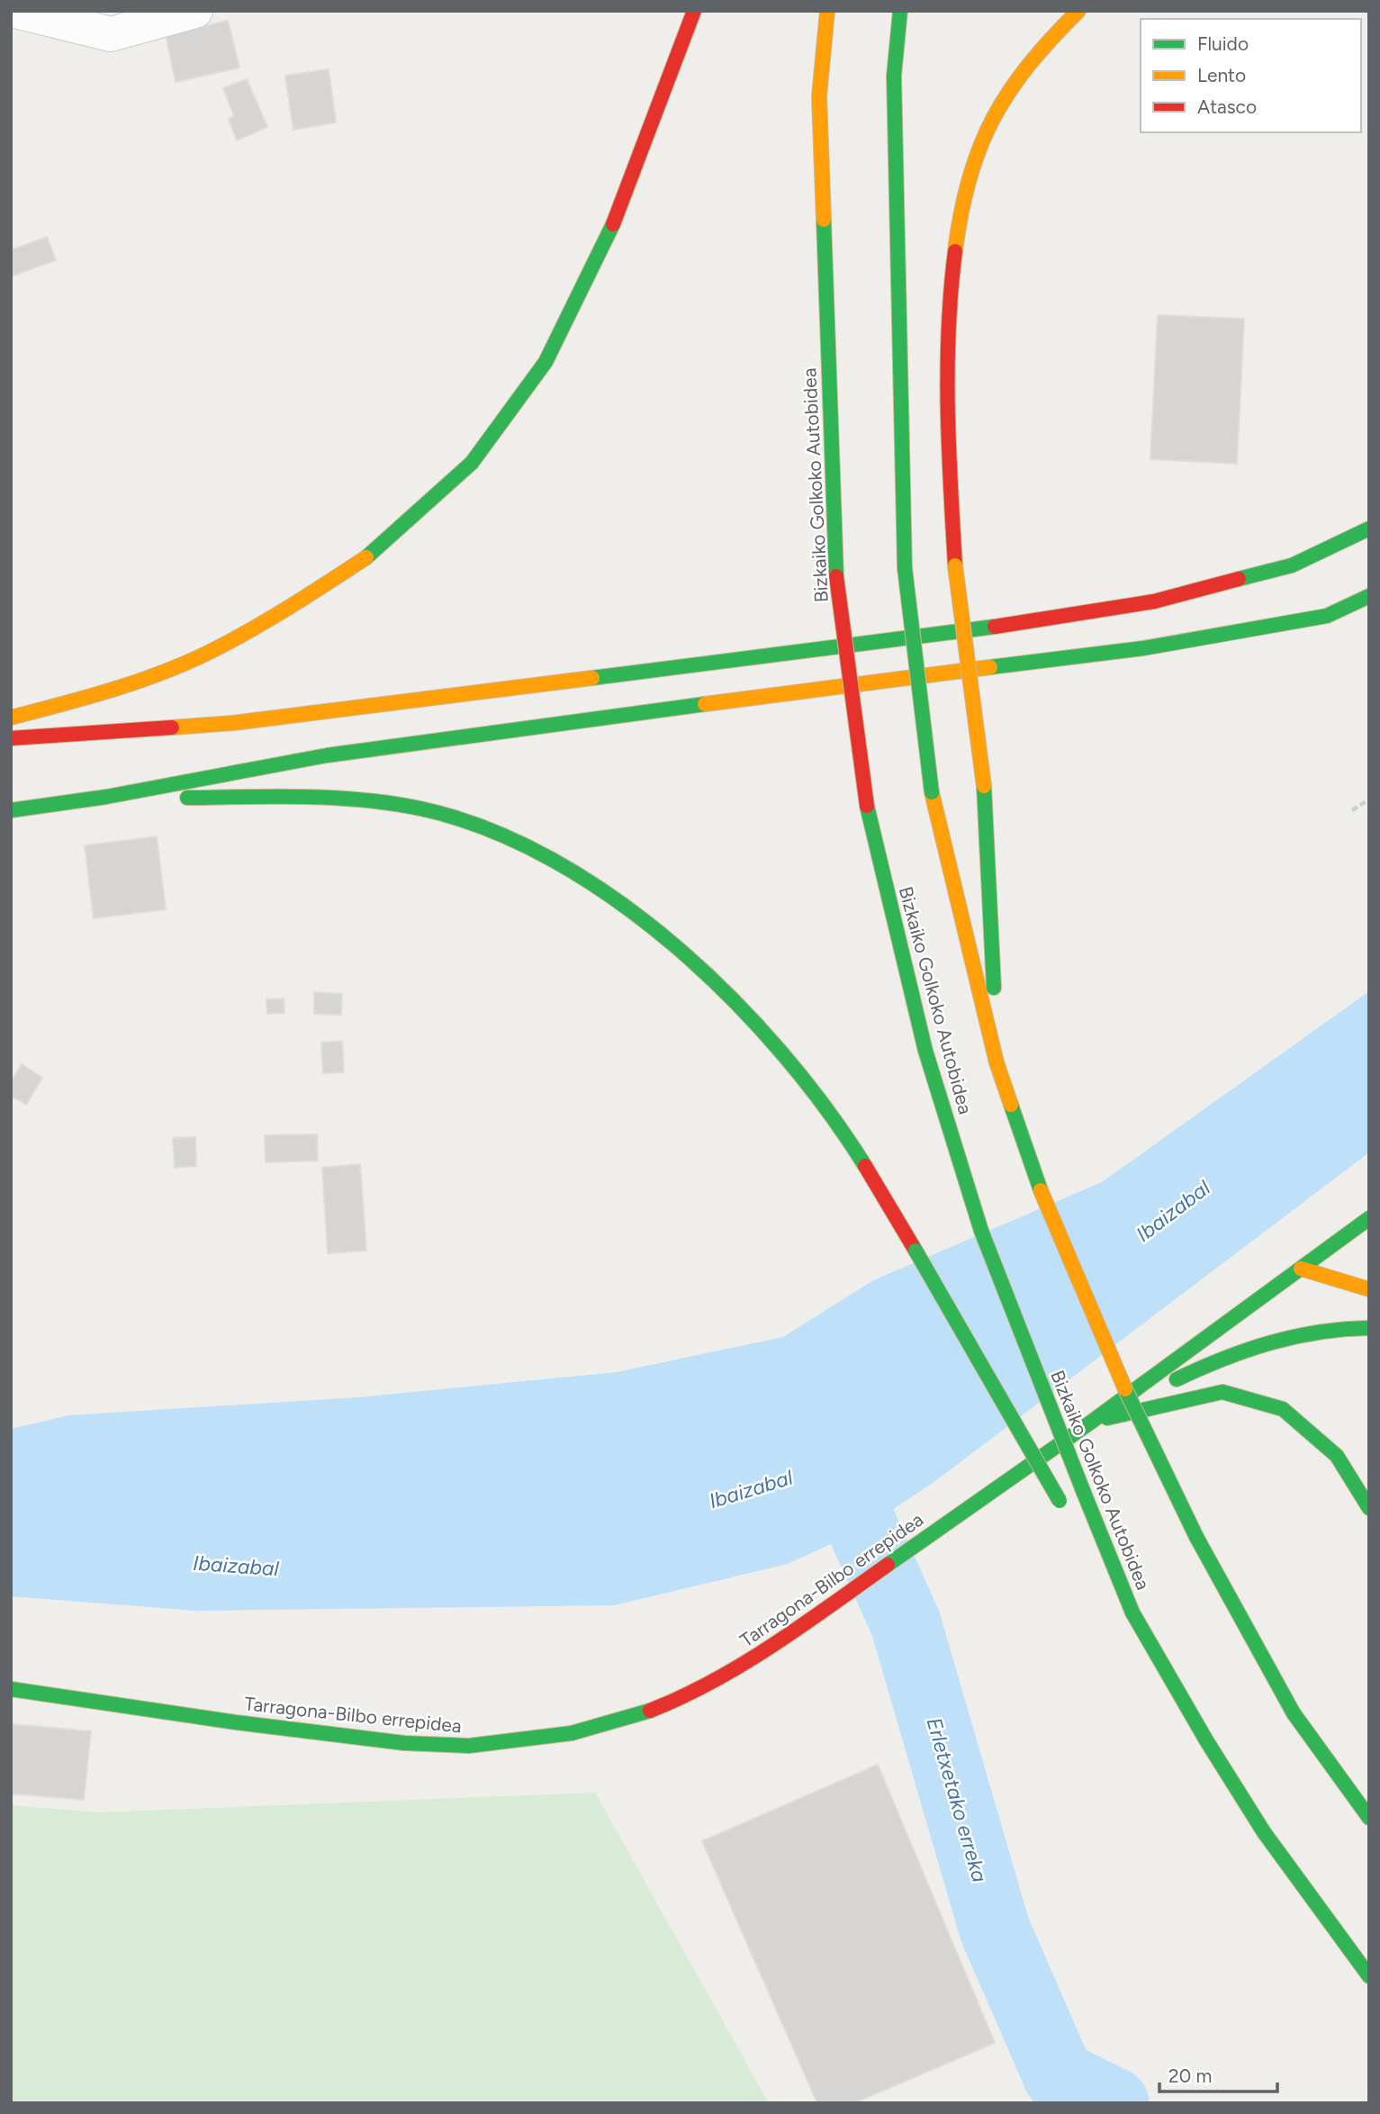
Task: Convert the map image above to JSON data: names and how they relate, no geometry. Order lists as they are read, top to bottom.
{
  "streets": {
    "highway": ["Bizkaiko Golkoko Autobidea", "Tarragona-Bilbo errepidea"]
  },
  "water": ["Ibaizabal", "Erletxetako erreka"],
  "legend": ["Fluido", "Lento", "Atasco"],
  "scale_bar": "20 m"
}
